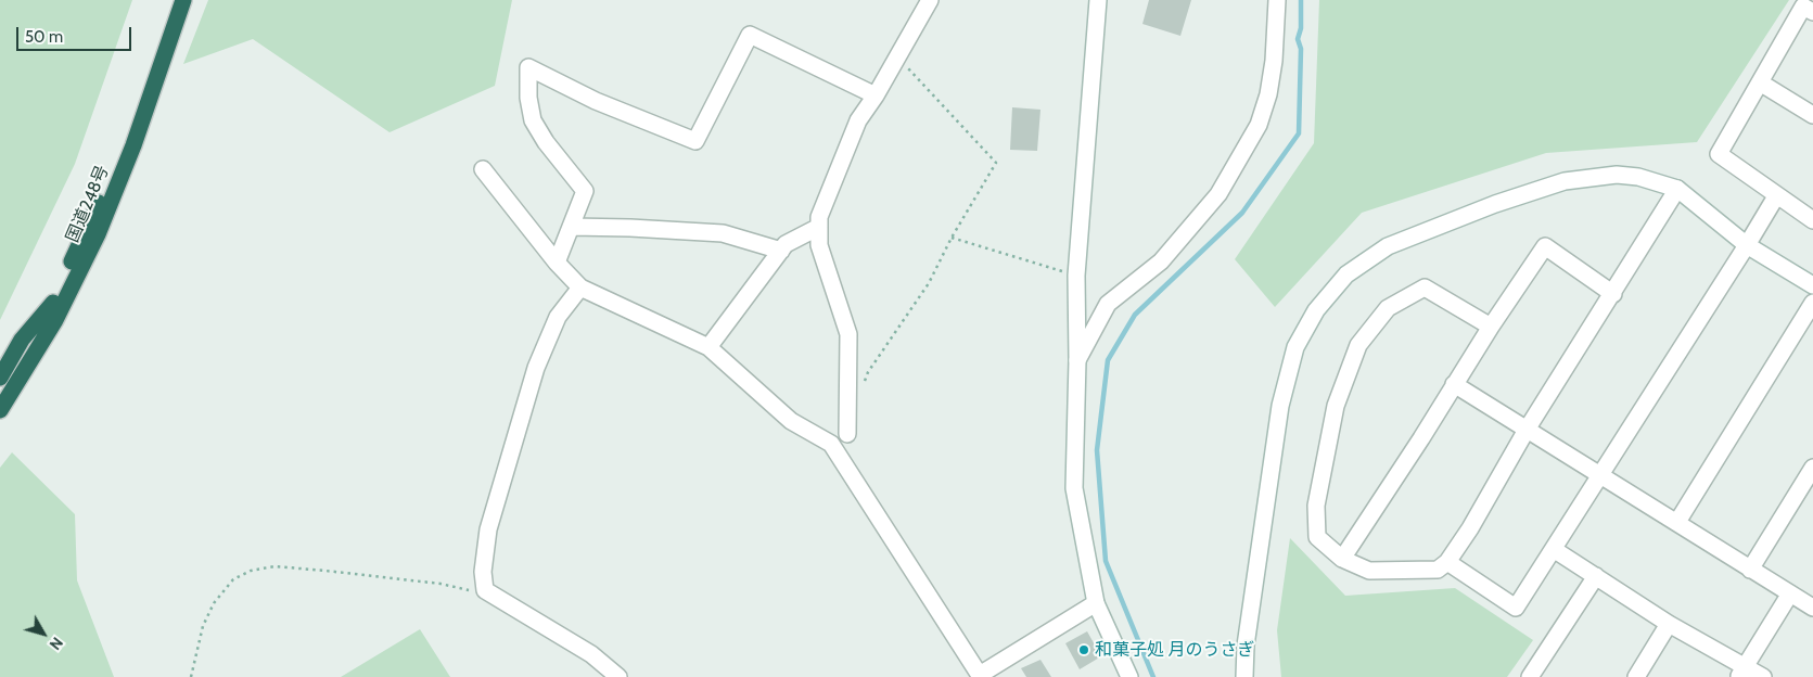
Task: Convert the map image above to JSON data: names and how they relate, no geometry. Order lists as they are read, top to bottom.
{
  "streets": {
    "highway": ["国道248号"]
  },
  "places": ["和菓子処 月のうさぎ"],
  "scale_bar": "50 m",
  "north": "bottom right"
}
